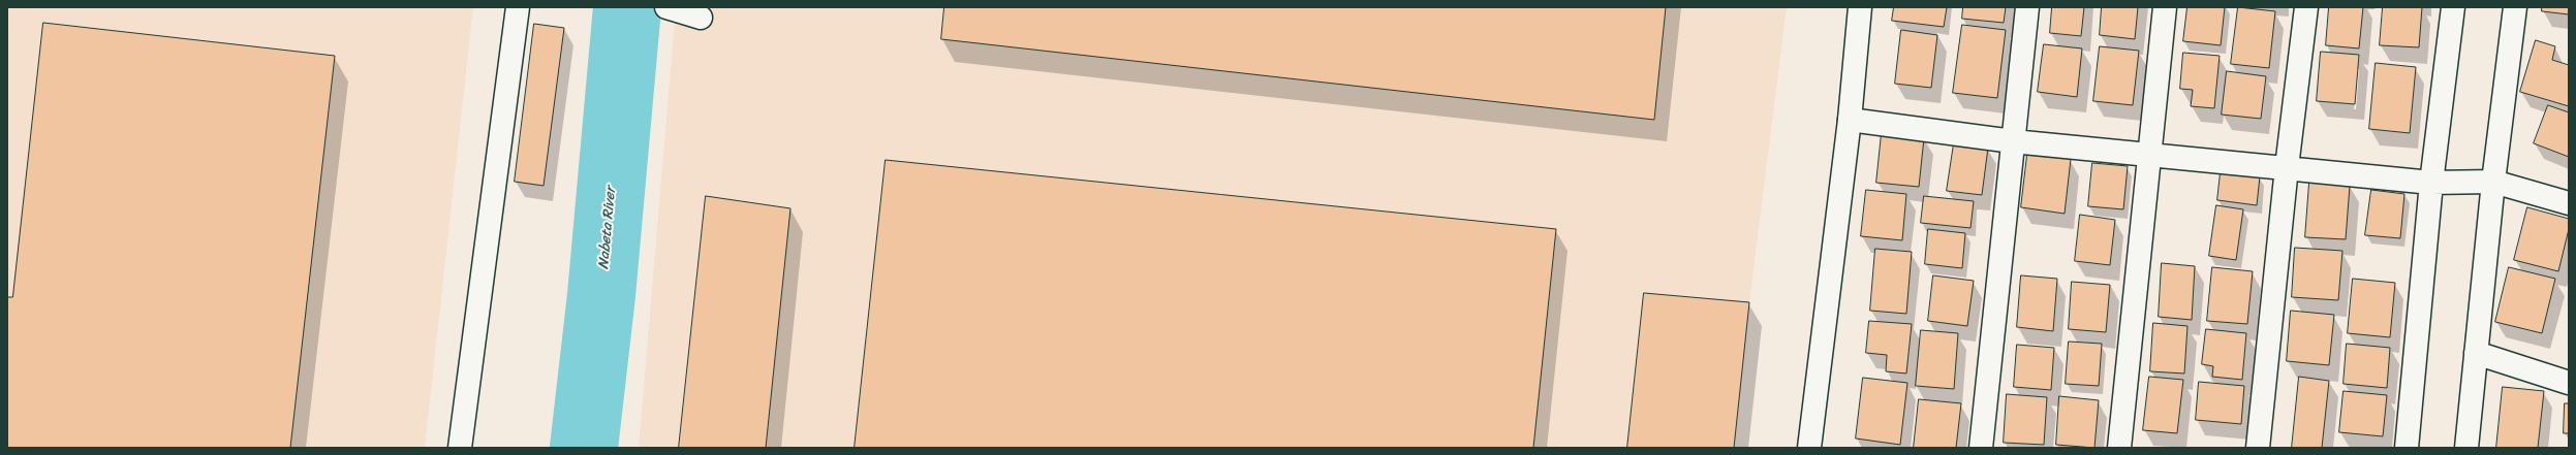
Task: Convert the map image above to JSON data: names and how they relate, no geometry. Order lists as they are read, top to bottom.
{
  "water": ["Nabeta River"]
}
